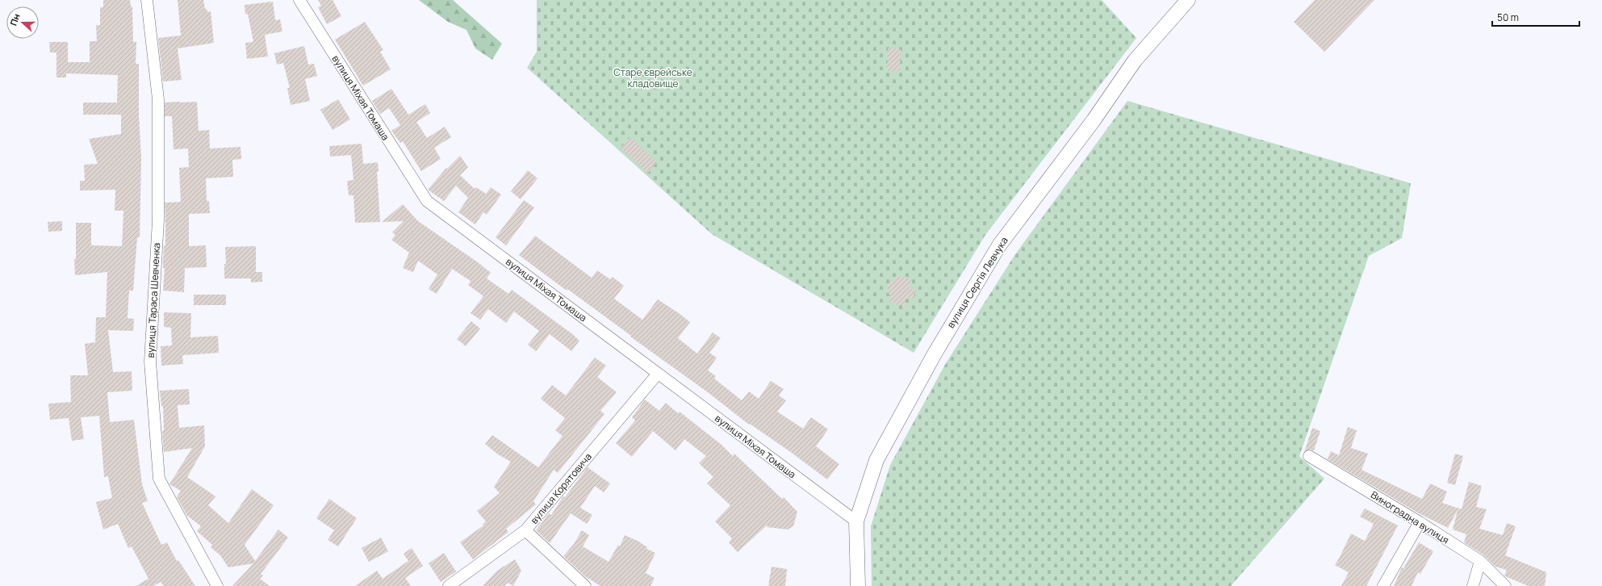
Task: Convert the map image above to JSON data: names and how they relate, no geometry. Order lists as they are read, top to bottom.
{
  "streets": {
    "main road": ["вулиця Сергія Левчука"],
    "street": [
      "вулиця Міхая Томаша",
      "вулиця Тараса Шевченка",
      "вулиця Корятовича",
      "Виноградна вулиця"
    ]
  },
  "crossings": [
    ["вулиця Міхая Томаша", "вулиця Сергія Левчука"],
    ["вулиця Міхая Томаша", "вулиця Корятовича"]
  ],
  "parks": ["Старе єврейське кладовище"],
  "scale_bar": "50 m",
  "north": "left"
}
